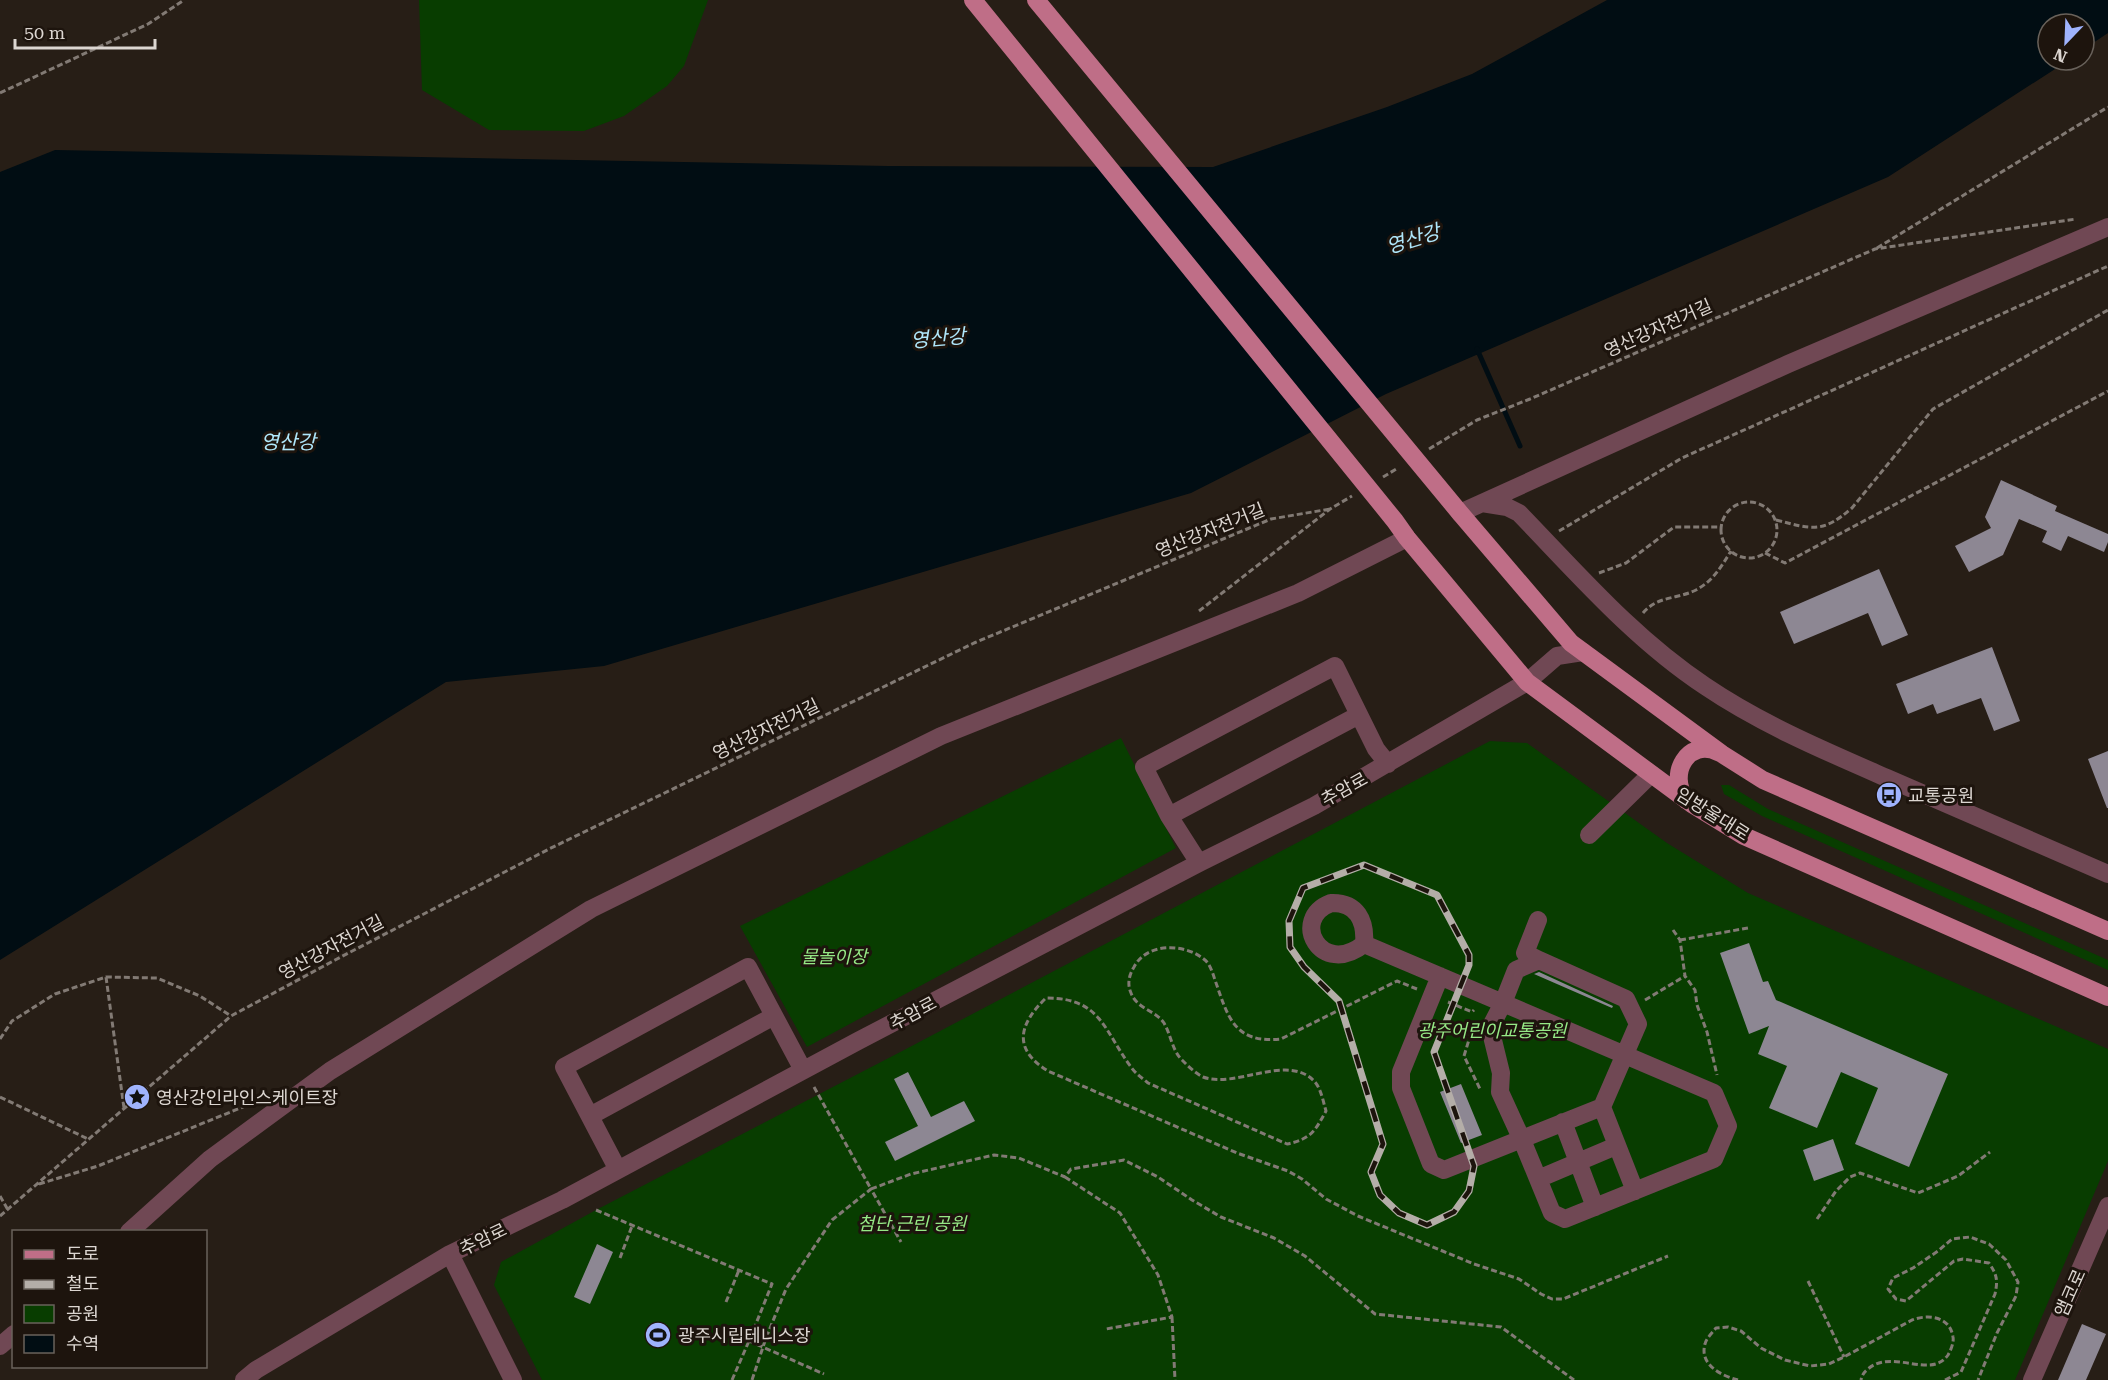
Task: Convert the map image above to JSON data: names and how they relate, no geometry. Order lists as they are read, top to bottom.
{
  "streets": {
    "main road": ["임방울대로"],
    "street": ["추암로", "앰코로"],
    "path": ["영산강자전거길"]
  },
  "crossings": [
    ["추암로", "임방울대로"]
  ],
  "water": ["영산강"],
  "parks": ["물놀이장", "광주어린이교통공원", "첨단 근린 공원"],
  "places": {
    "bus stop": ["교통공원"],
    "place": ["영산강인라인스케이트장"],
    "sports": ["광주시립테니스장"]
  },
  "legend": [
    "도로",
    "철도",
    "공원",
    "수역"
  ],
  "scale_bar": "50 m",
  "north": "bottom left"
}
